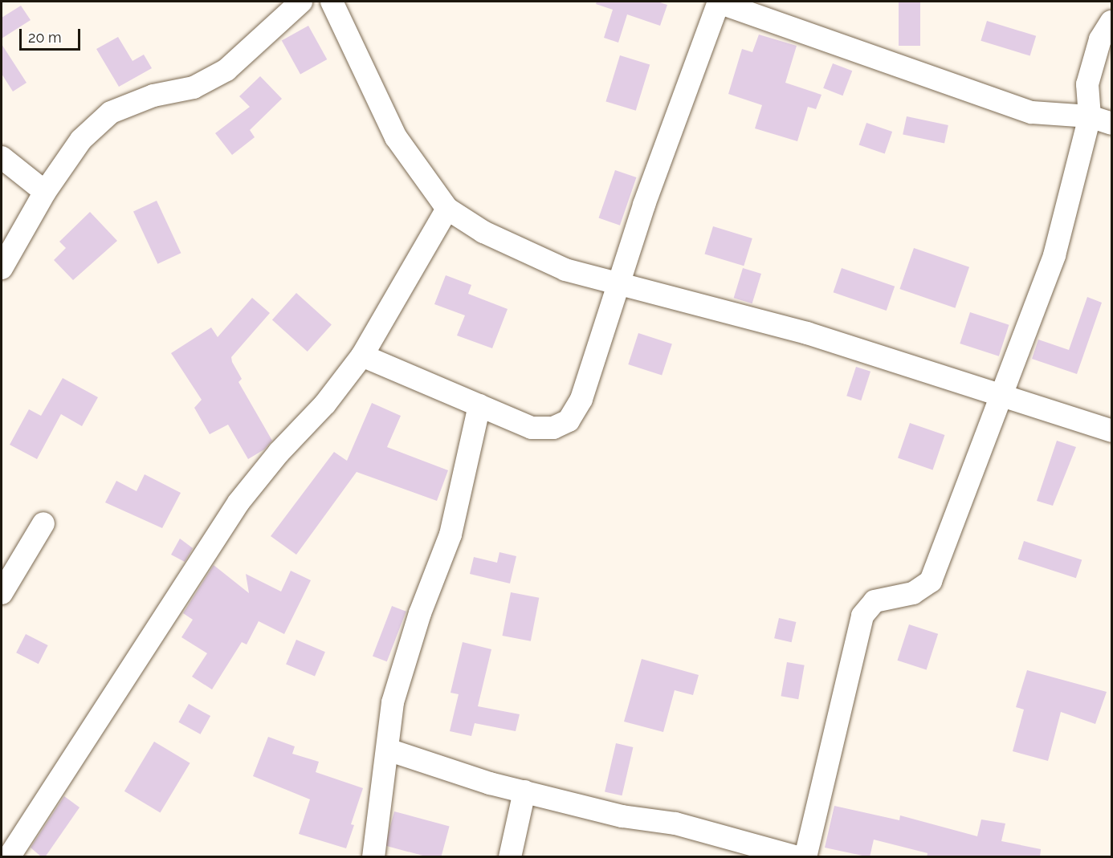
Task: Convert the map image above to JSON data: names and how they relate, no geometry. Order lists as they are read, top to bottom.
{
  "scale_bar": "20 m"
}
